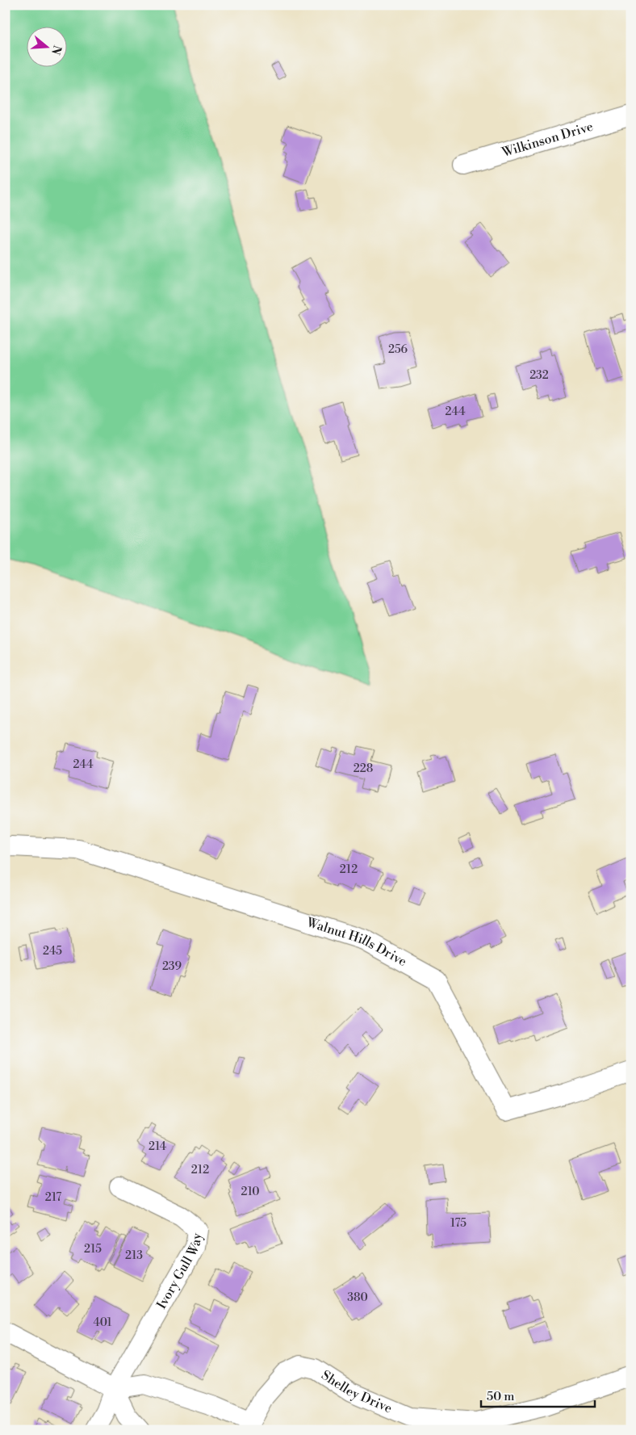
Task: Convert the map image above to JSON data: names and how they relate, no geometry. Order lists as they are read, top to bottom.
{
  "streets": {
    "street": [
      "Wilkinson Drive",
      "Walnut Hills Drive",
      "Ivory Gull Way",
      "Shelley Drive"
    ]
  },
  "crossings": [
    ["Ivory Gull Way", "Shelley Drive"]
  ],
  "house_numbers": [
    "256",
    "232",
    "244",
    "244",
    "228",
    "212",
    "245",
    "239",
    "214",
    "212",
    "210",
    "217",
    "175",
    "215",
    "213",
    "380",
    "401"
  ],
  "scale_bar": "50 m",
  "north": "right"
}
